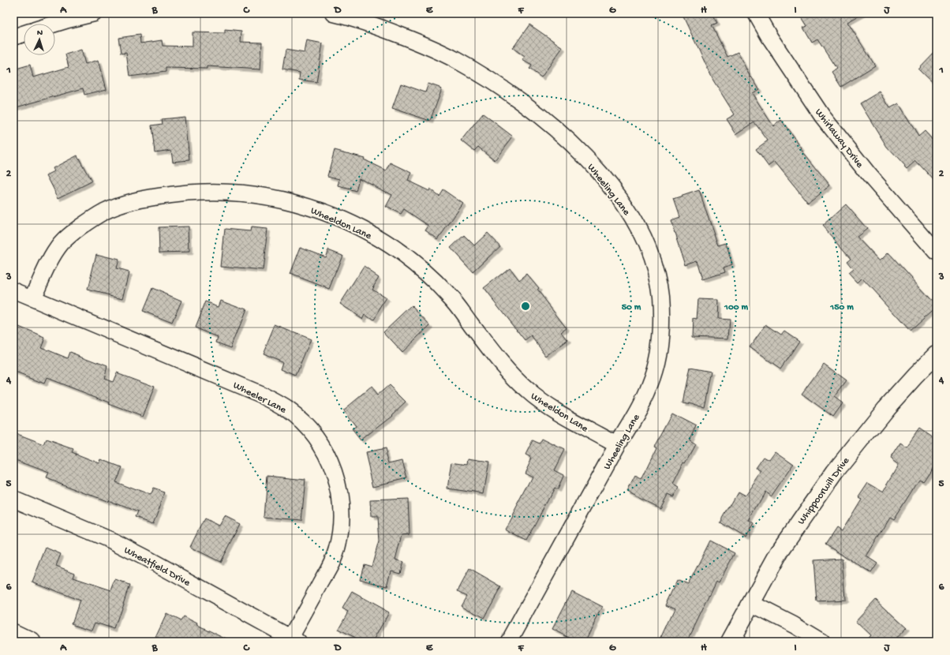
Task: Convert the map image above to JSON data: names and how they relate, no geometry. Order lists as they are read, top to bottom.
{
  "streets": {
    "street": [
      "Whirlaway Drive",
      "Wheeling Lane",
      "Wheeldon Lane",
      "Wheeler Lane",
      "Whippoorwill Drive",
      "Wheatfield Drive"
    ]
  },
  "crossings": [
    ["Wheeling Lane", "Wheeldon Lane"],
    ["Wheeldon Lane", "Wheeler Lane"],
    ["Wheeler Lane", "Wheatfield Drive"]
  ],
  "north": "top",
  "grid": {
    "columns": [
      "A",
      "B",
      "C",
      "D",
      "E",
      "F",
      "G",
      "H",
      "I",
      "J"
    ],
    "rows": [
      "1",
      "2",
      "3",
      "4",
      "5",
      "6"
    ]
  },
  "rings": ["50 m", "100 m", "150 m"]
}
